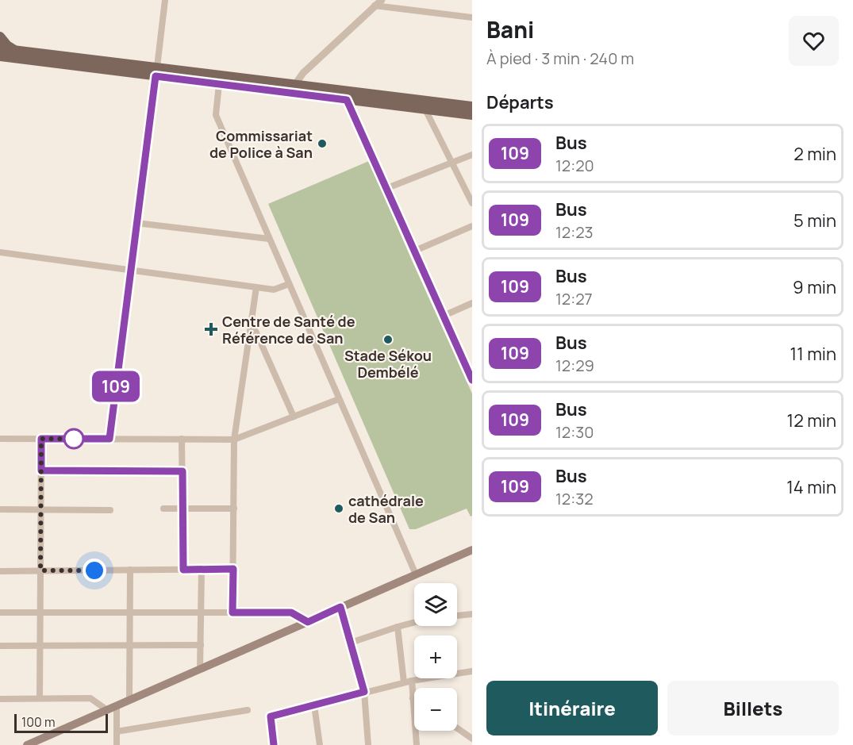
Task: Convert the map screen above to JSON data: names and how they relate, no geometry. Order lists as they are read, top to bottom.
{
  "places": {
    "other": ["Commissariat de Police à San", "Stade Sékou Dembélé", "cathédrale de San"],
    "health": ["Centre de Santé de Référence de San"]
  },
  "lines": ["bus line 109"],
  "scale_bar": "100 m",
  "page": {
    "on_map": "109",
    "heading": [
      ["Bani", "À pied · 3 min · 240 m"],
      "Départs"
    ],
    "list": [
      {
        "mark": "109",
        "name": "Bus",
        "note": "12:20",
        "value": "2 min"
      },
      {
        "mark": "109",
        "name": "Bus",
        "note": "12:23",
        "value": "5 min"
      },
      {
        "mark": "109",
        "name": "Bus",
        "note": "12:27",
        "value": "9 min"
      },
      {
        "mark": "109",
        "name": "Bus",
        "note": "12:29",
        "value": "11 min"
      },
      {
        "mark": "109",
        "name": "Bus",
        "note": "12:30",
        "value": "12 min"
      },
      {
        "mark": "109",
        "name": "Bus",
        "note": "12:32",
        "value": "14 min"
      }
    ],
    "map_buttons": ["+", "−"],
    "buttons": ["Itinéraire", "Billets"],
    "scale": "100 m"
  }
}
